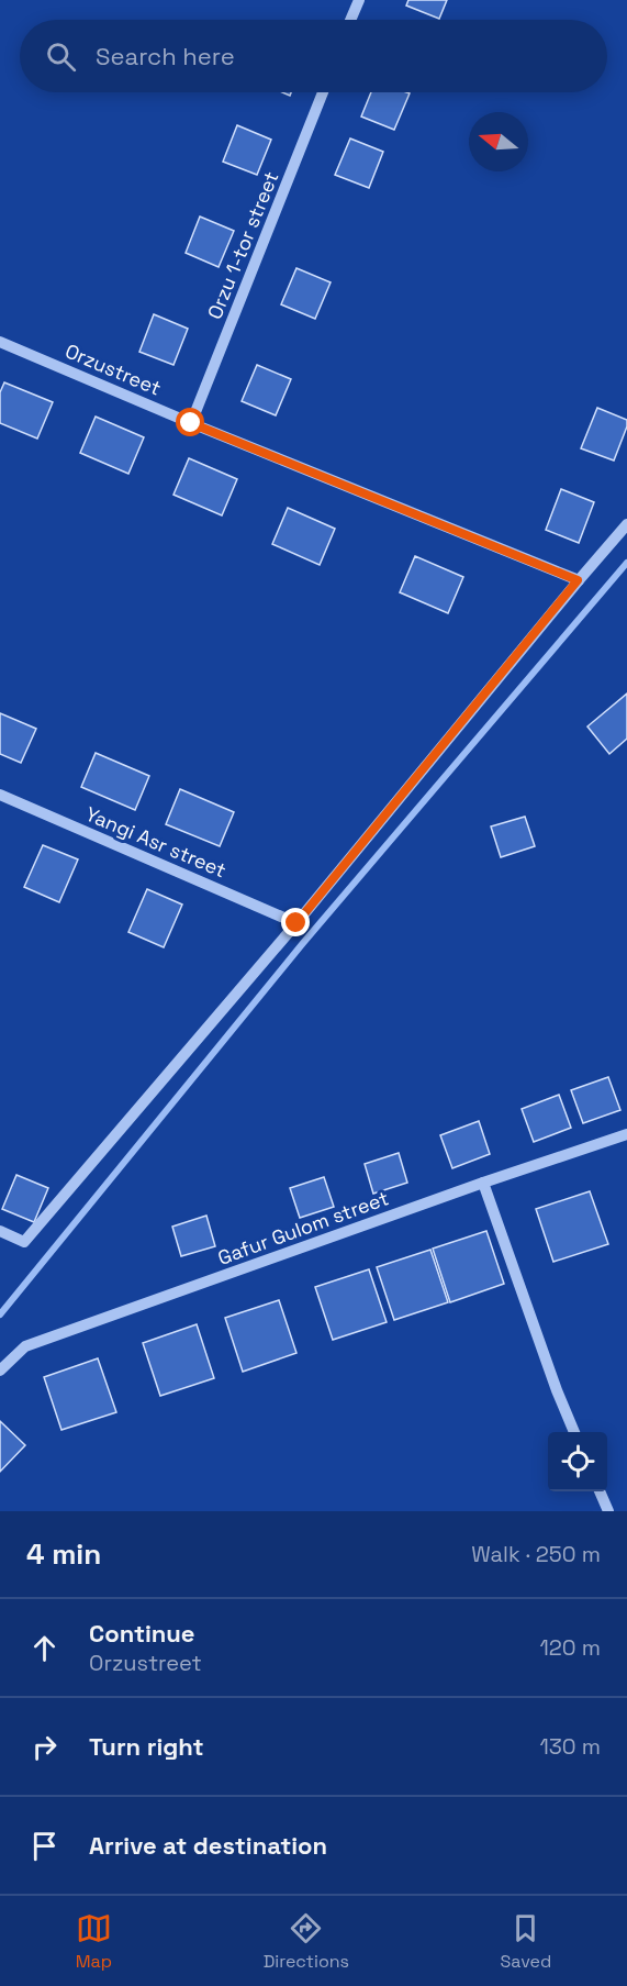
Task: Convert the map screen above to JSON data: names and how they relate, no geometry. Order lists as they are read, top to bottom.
{
  "streets": {
    "street": [
      "Orzu 1-tor street",
      "Orzustreet",
      "Yangi Asr street",
      "Gafur Gulom street"
    ]
  },
  "crossings": [
    ["Orzu 1-tor street", "Orzustreet"]
  ],
  "north": "left",
  "page": {
    "search": "Search here",
    "heading": ["4 min", "Walk · 250 m"],
    "list": [
      ["Continue", "Orzustreet", "120 m"],
      ["Turn right", "130 m"],
      "Arrive at destination"
    ],
    "nav": ["Map", "Directions", "Saved"]
  }
}
